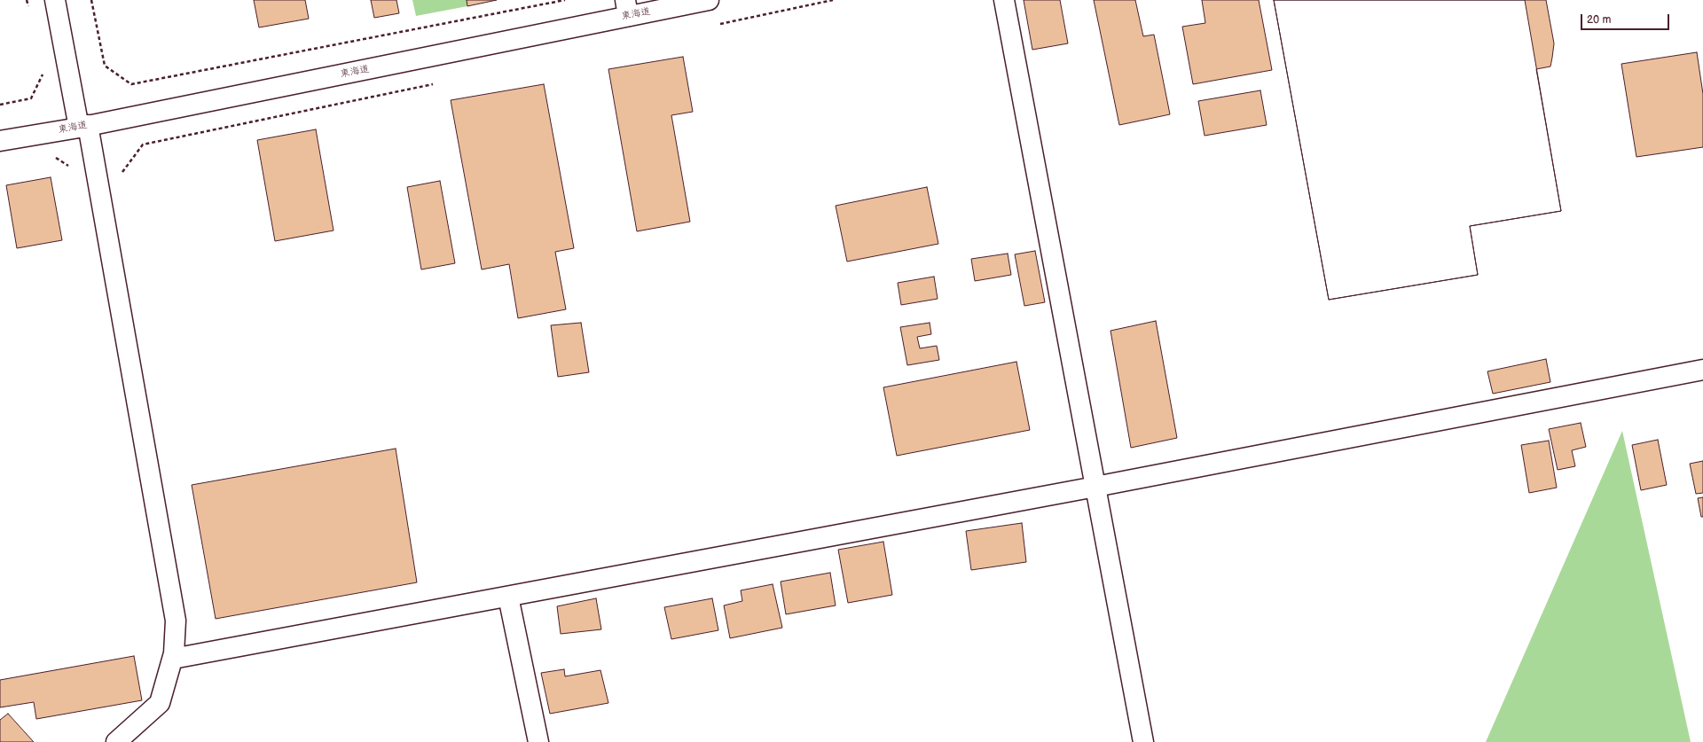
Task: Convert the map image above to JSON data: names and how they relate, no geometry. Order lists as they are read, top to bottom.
{
  "streets": {
    "street": ["東海道"]
  },
  "scale_bar": "20 m"
}
